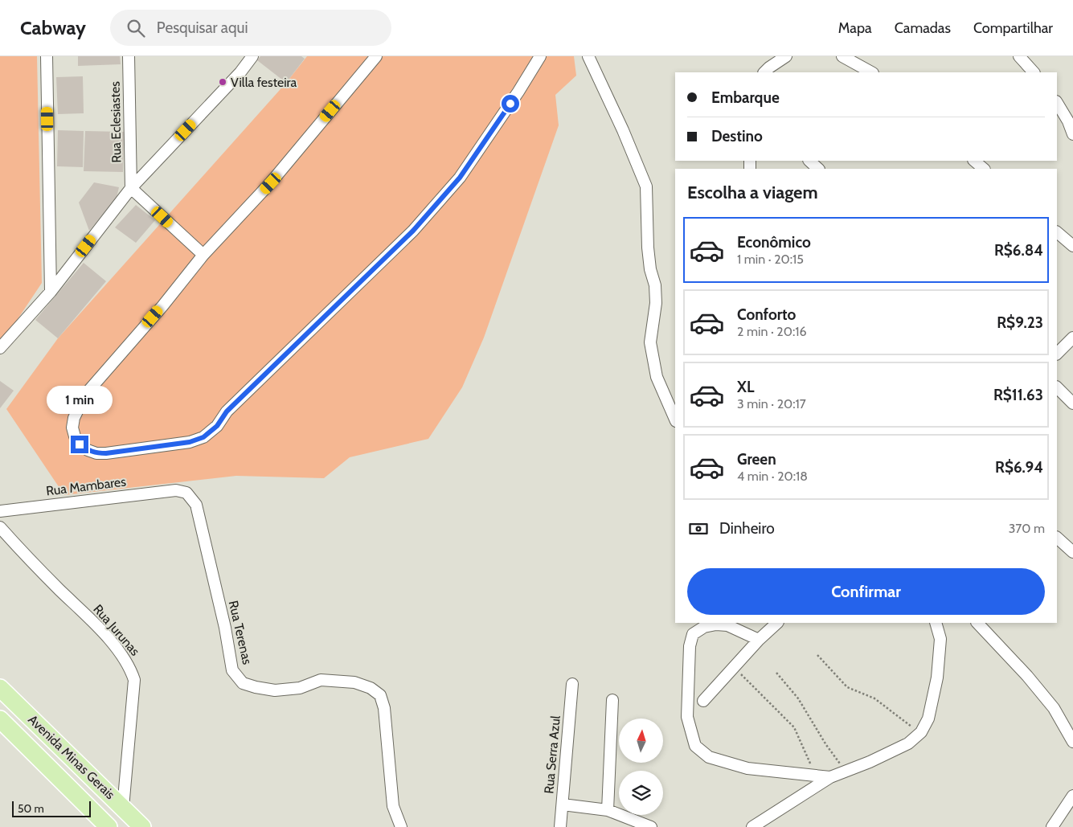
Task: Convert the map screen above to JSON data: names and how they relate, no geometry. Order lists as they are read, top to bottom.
{
  "streets": {
    "main road": ["Avenida Minas Gerais"],
    "street": [
      "Rua Eclesiastes",
      "Rua Mambares",
      "Rua Jurunas",
      "Rua Terenas",
      "Rua Serra Azul"
    ]
  },
  "crossings": [
    ["Rua Mambares", "Rua Terenas"],
    ["Rua Jurunas", "Avenida Minas Gerais"]
  ],
  "places": ["Villa festeira"],
  "scale_bar": "50 m",
  "north": "top",
  "page": {
    "header": "Cabway",
    "search": "Pesquisar aqui",
    "nav": ["Mapa", "Camadas", "Compartilhar"],
    "banner": ["Embarque", "Destino"],
    "heading": "Escolha a viagem",
    "list": [
      {
        "name": "Econômico",
        "note": "1 min · 20:15",
        "value": "R$6.84"
      },
      {
        "name": "Conforto",
        "note": "2 min · 20:16",
        "value": "R$9.23"
      },
      {
        "name": "XL",
        "note": "3 min · 20:17",
        "value": "R$11.63"
      },
      {
        "name": "Green",
        "note": "4 min · 20:18",
        "value": "R$6.94"
      }
    ],
    "bubble": "1 min",
    "pay": ["Dinheiro", "370 m"],
    "buttons": "Confirmar",
    "scale": "50 m"
  }
}
